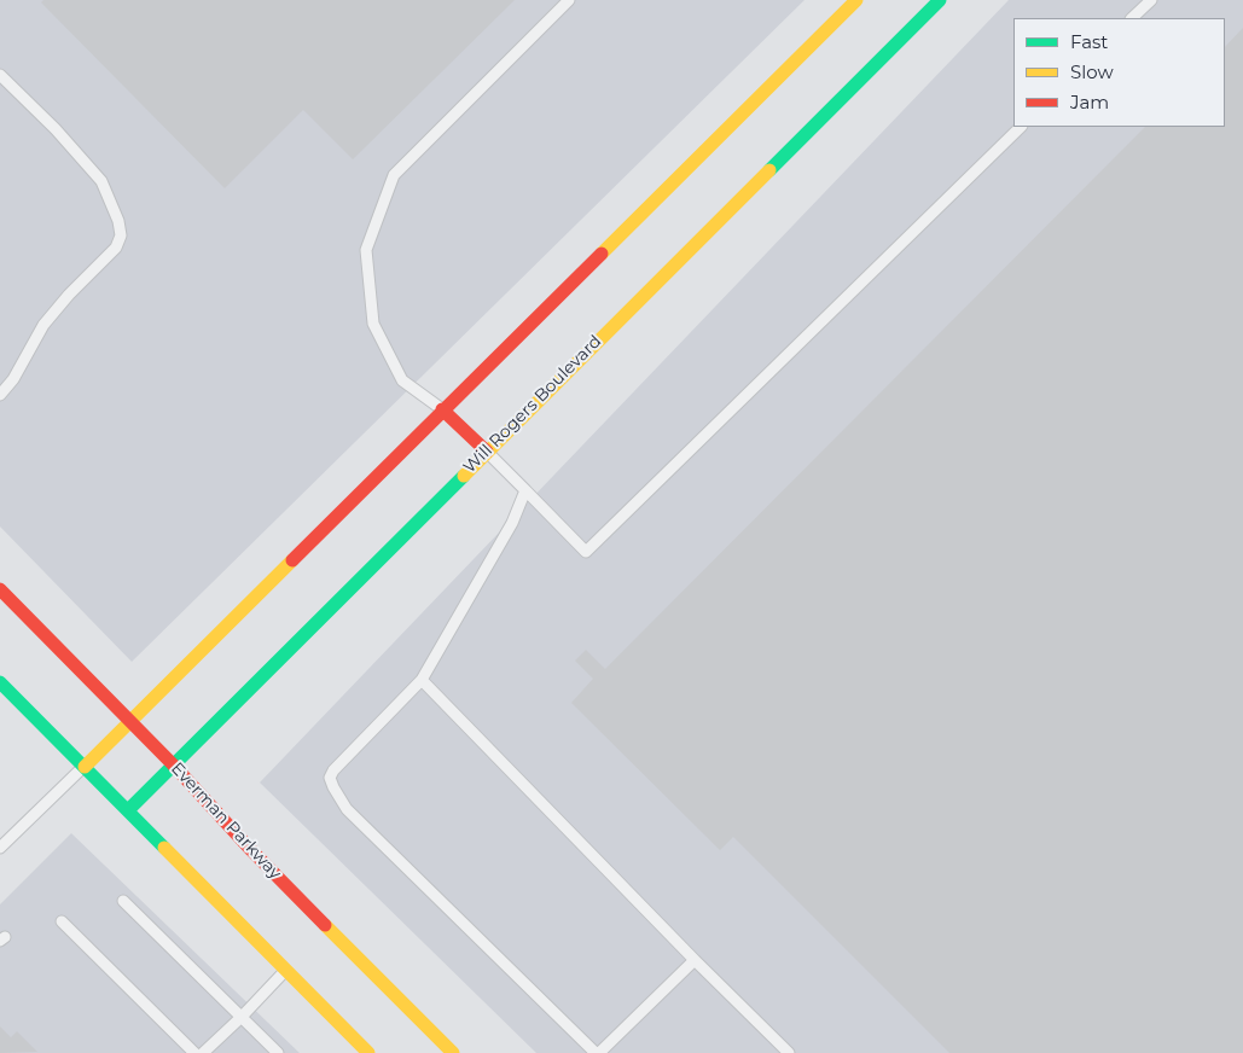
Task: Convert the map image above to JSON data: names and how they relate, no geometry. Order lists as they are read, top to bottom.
{
  "streets": {
    "main road": ["Will Rogers Boulevard", "Everman Parkway"]
  },
  "crossings": [
    ["Will Rogers Boulevard", "Everman Parkway"]
  ],
  "legend": ["Fast", "Slow", "Jam"]
}
